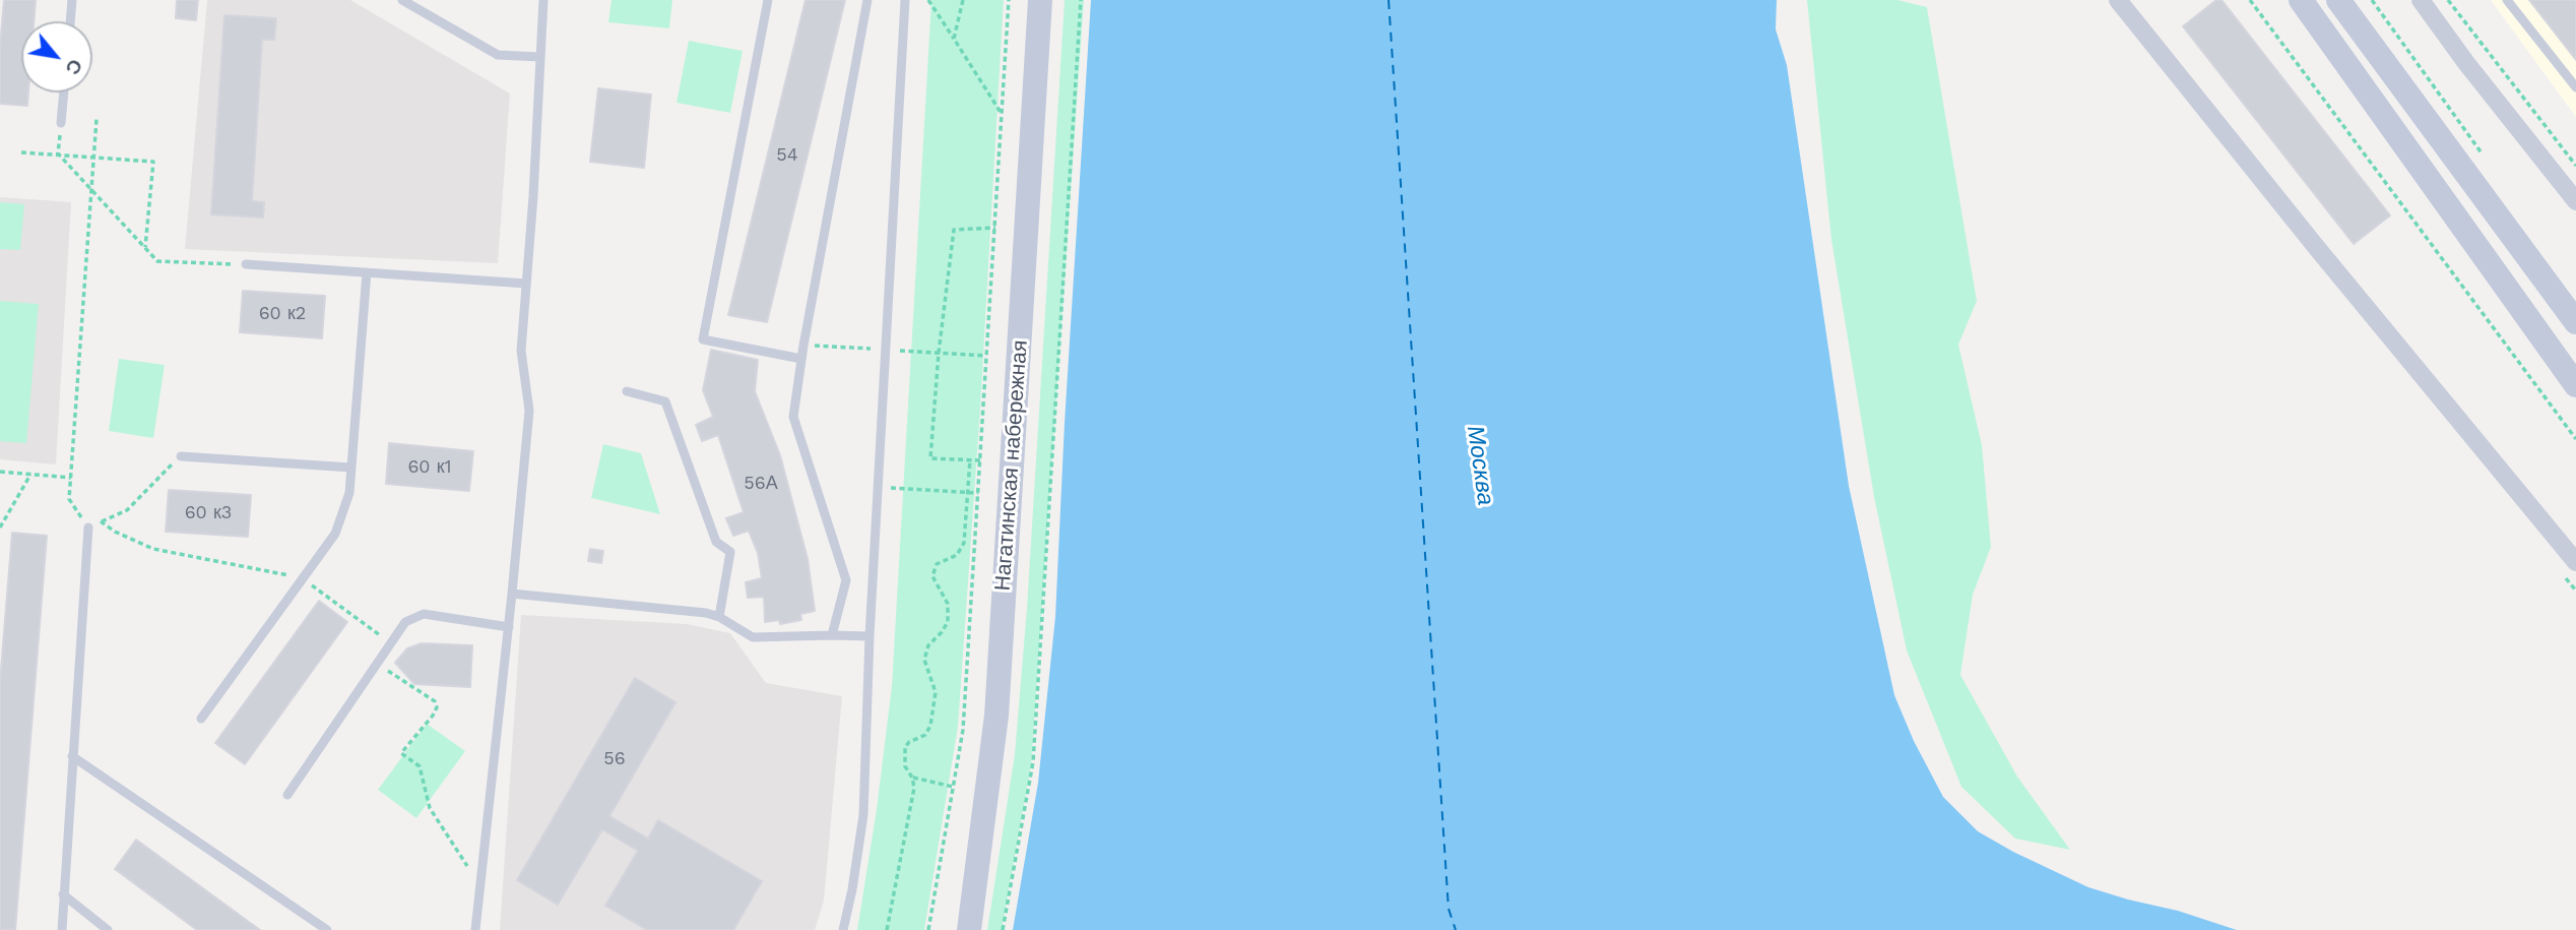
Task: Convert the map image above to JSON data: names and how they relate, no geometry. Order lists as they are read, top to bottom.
{
  "streets": {
    "street": ["Нагатинская набережная"]
  },
  "water": ["Москва"],
  "house_numbers": [
    "54",
    "60 к2",
    "60 к1",
    "56А",
    "60 к3",
    "56"
  ],
  "north": "bottom right"
}
